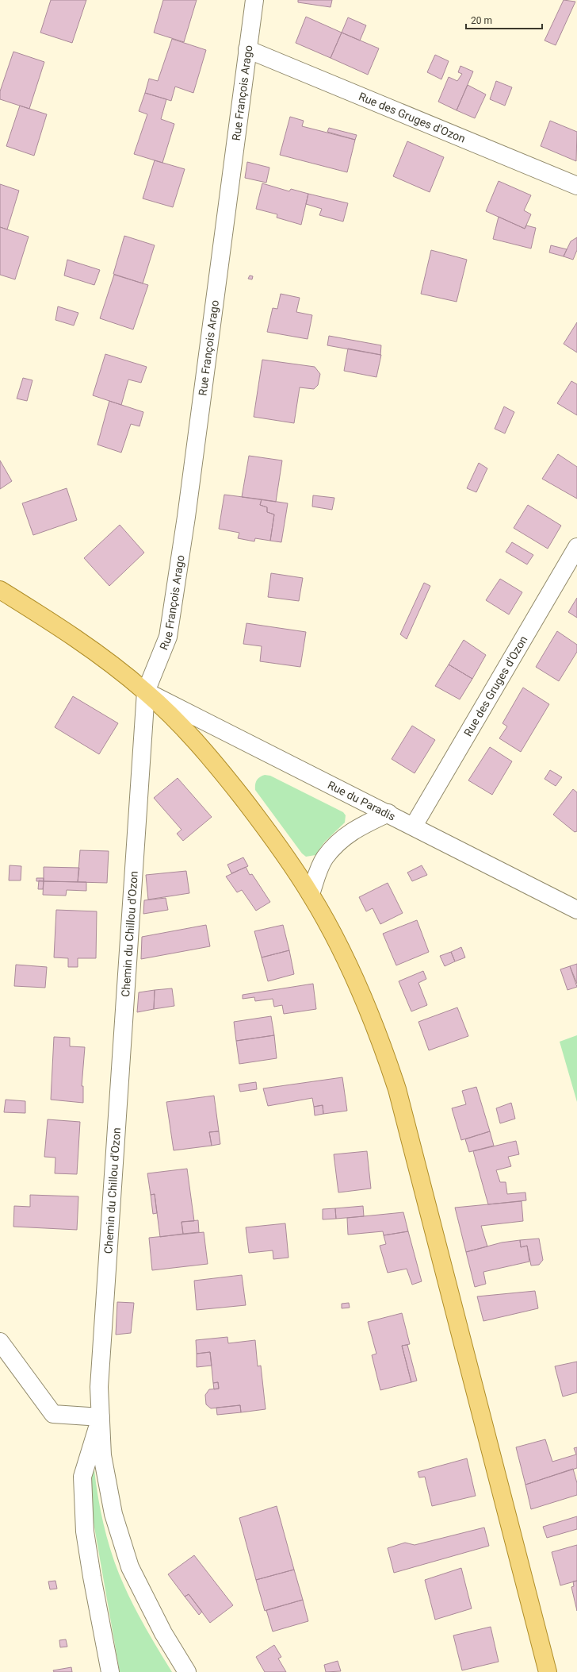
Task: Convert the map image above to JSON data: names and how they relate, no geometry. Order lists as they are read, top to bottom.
{
  "streets": {
    "street": [
      "Rue François Arago",
      "Rue des Gruges d'Ozon",
      "Rue du Paradis",
      "Chemin du Chillou d'Ozon"
    ]
  },
  "crossings": [
    ["Rue François Arago", "Rue des Gruges d'Ozon"],
    ["Rue François Arago", "Rue du Paradis"],
    ["Rue François Arago", "Chemin du Chillou d'Ozon"],
    ["Rue des Gruges d'Ozon", "Rue du Paradis"],
    ["Rue du Paradis", "Chemin du Chillou d'Ozon"]
  ],
  "scale_bar": "20 m"
}
